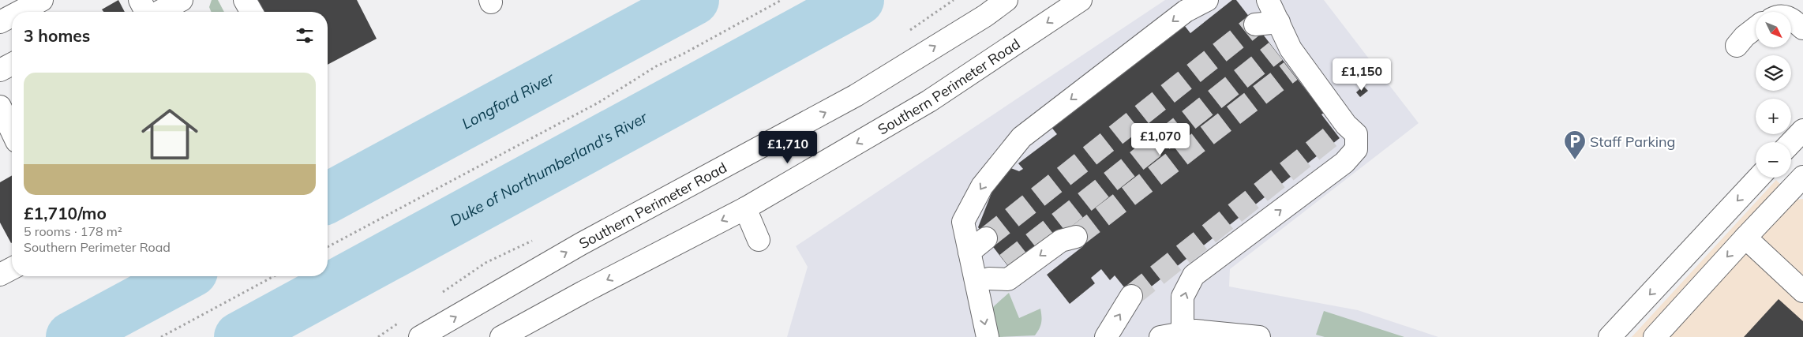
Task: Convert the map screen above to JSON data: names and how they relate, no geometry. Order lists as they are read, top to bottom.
{
  "streets": {
    "street": ["Southern Perimeter Road"]
  },
  "water": ["Longford River", "Duke of Northumberland's River"],
  "places": {
    "parking": ["Staff Parking"]
  },
  "north": "bottom right",
  "page": {
    "map_buttons": ["+", "−"],
    "heading": "3 homes",
    "price": ["£1,150", "£1,070", "£1,710"],
    "list": [
      {
        "name": "£1,710/mo",
        "note": "5 rooms · 178 m² · Southern Perimeter Road"
      }
    ]
  }
}
